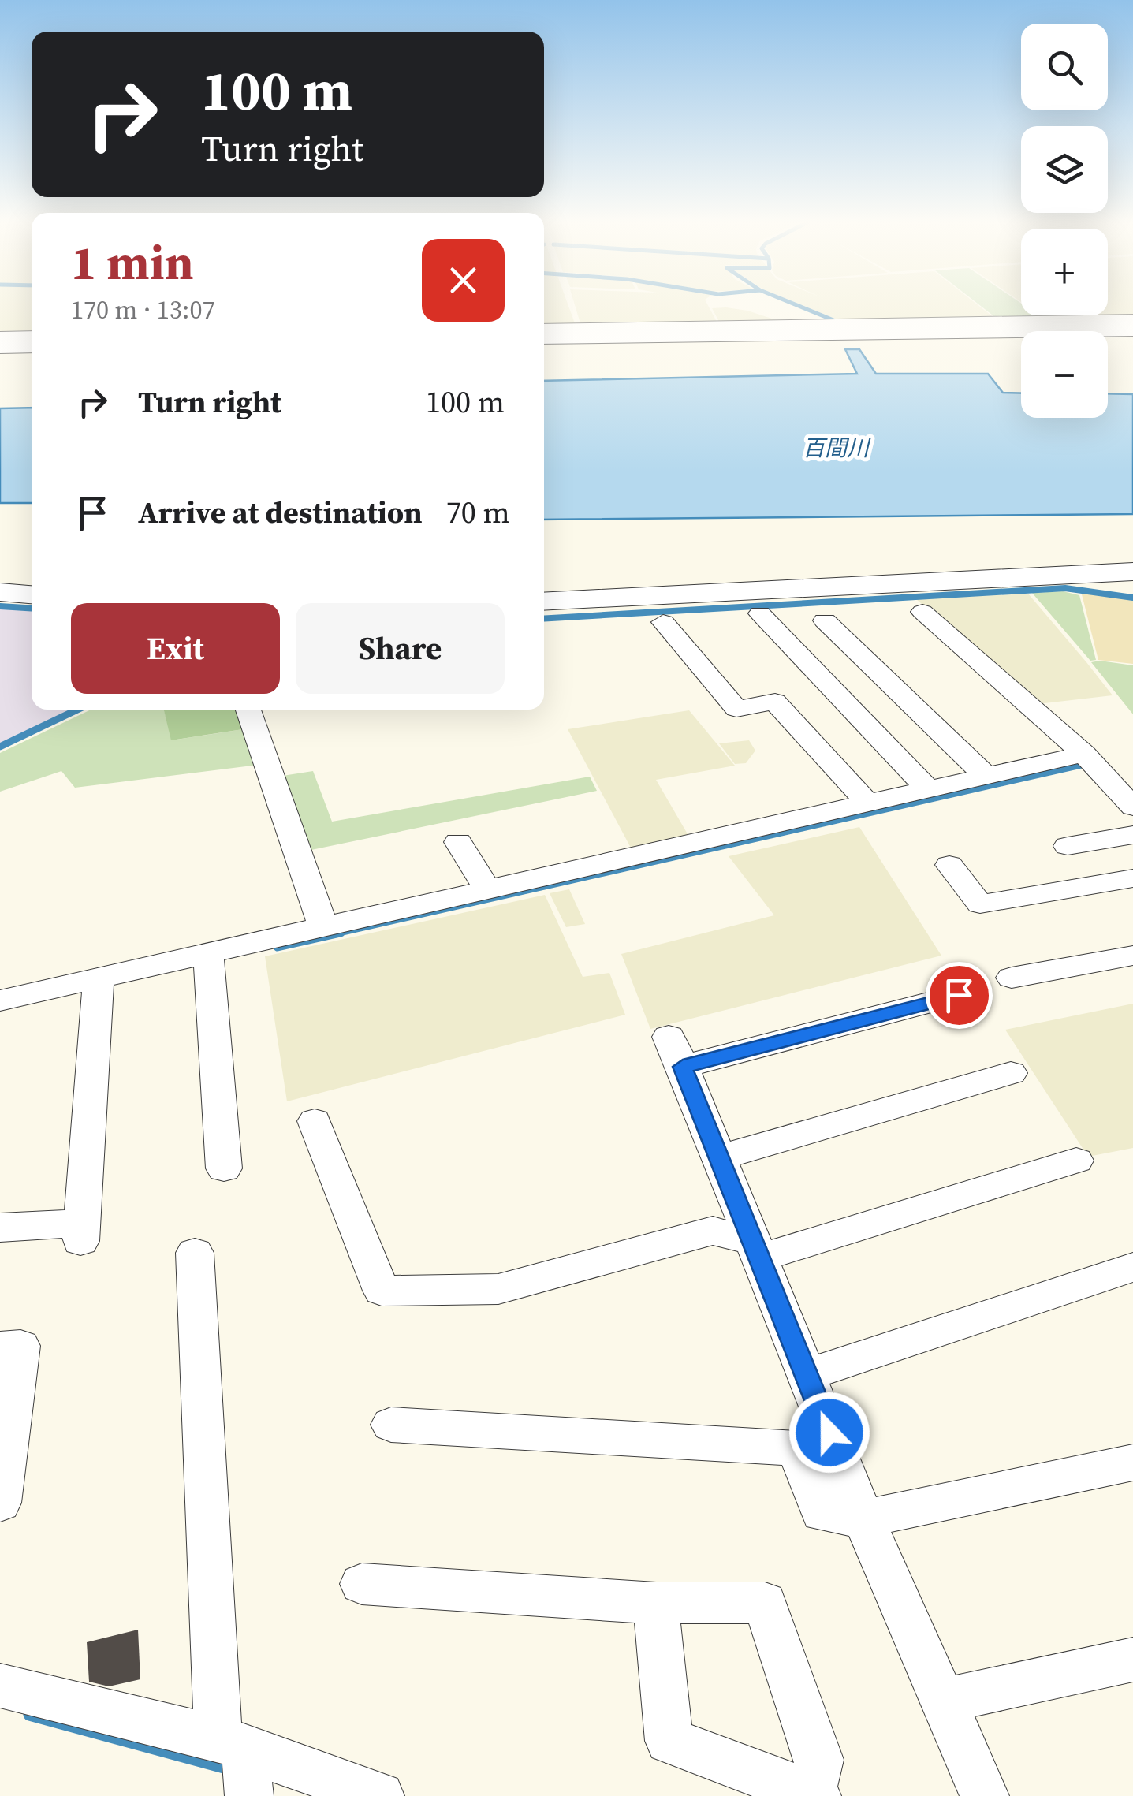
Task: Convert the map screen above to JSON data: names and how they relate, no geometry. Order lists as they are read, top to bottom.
{
  "water": ["百間川"],
  "page": {
    "map_buttons": ["+", "−"],
    "turn": ["100 m", "Turn right"],
    "heading": ["1 min", "170 m · 13:07"],
    "list": [
      {
        "name": "Turn right",
        "value": "100 m"
      },
      {
        "name": "Arrive at destination",
        "value": "70 m"
      }
    ],
    "buttons": ["Exit", "Share"]
  }
}
